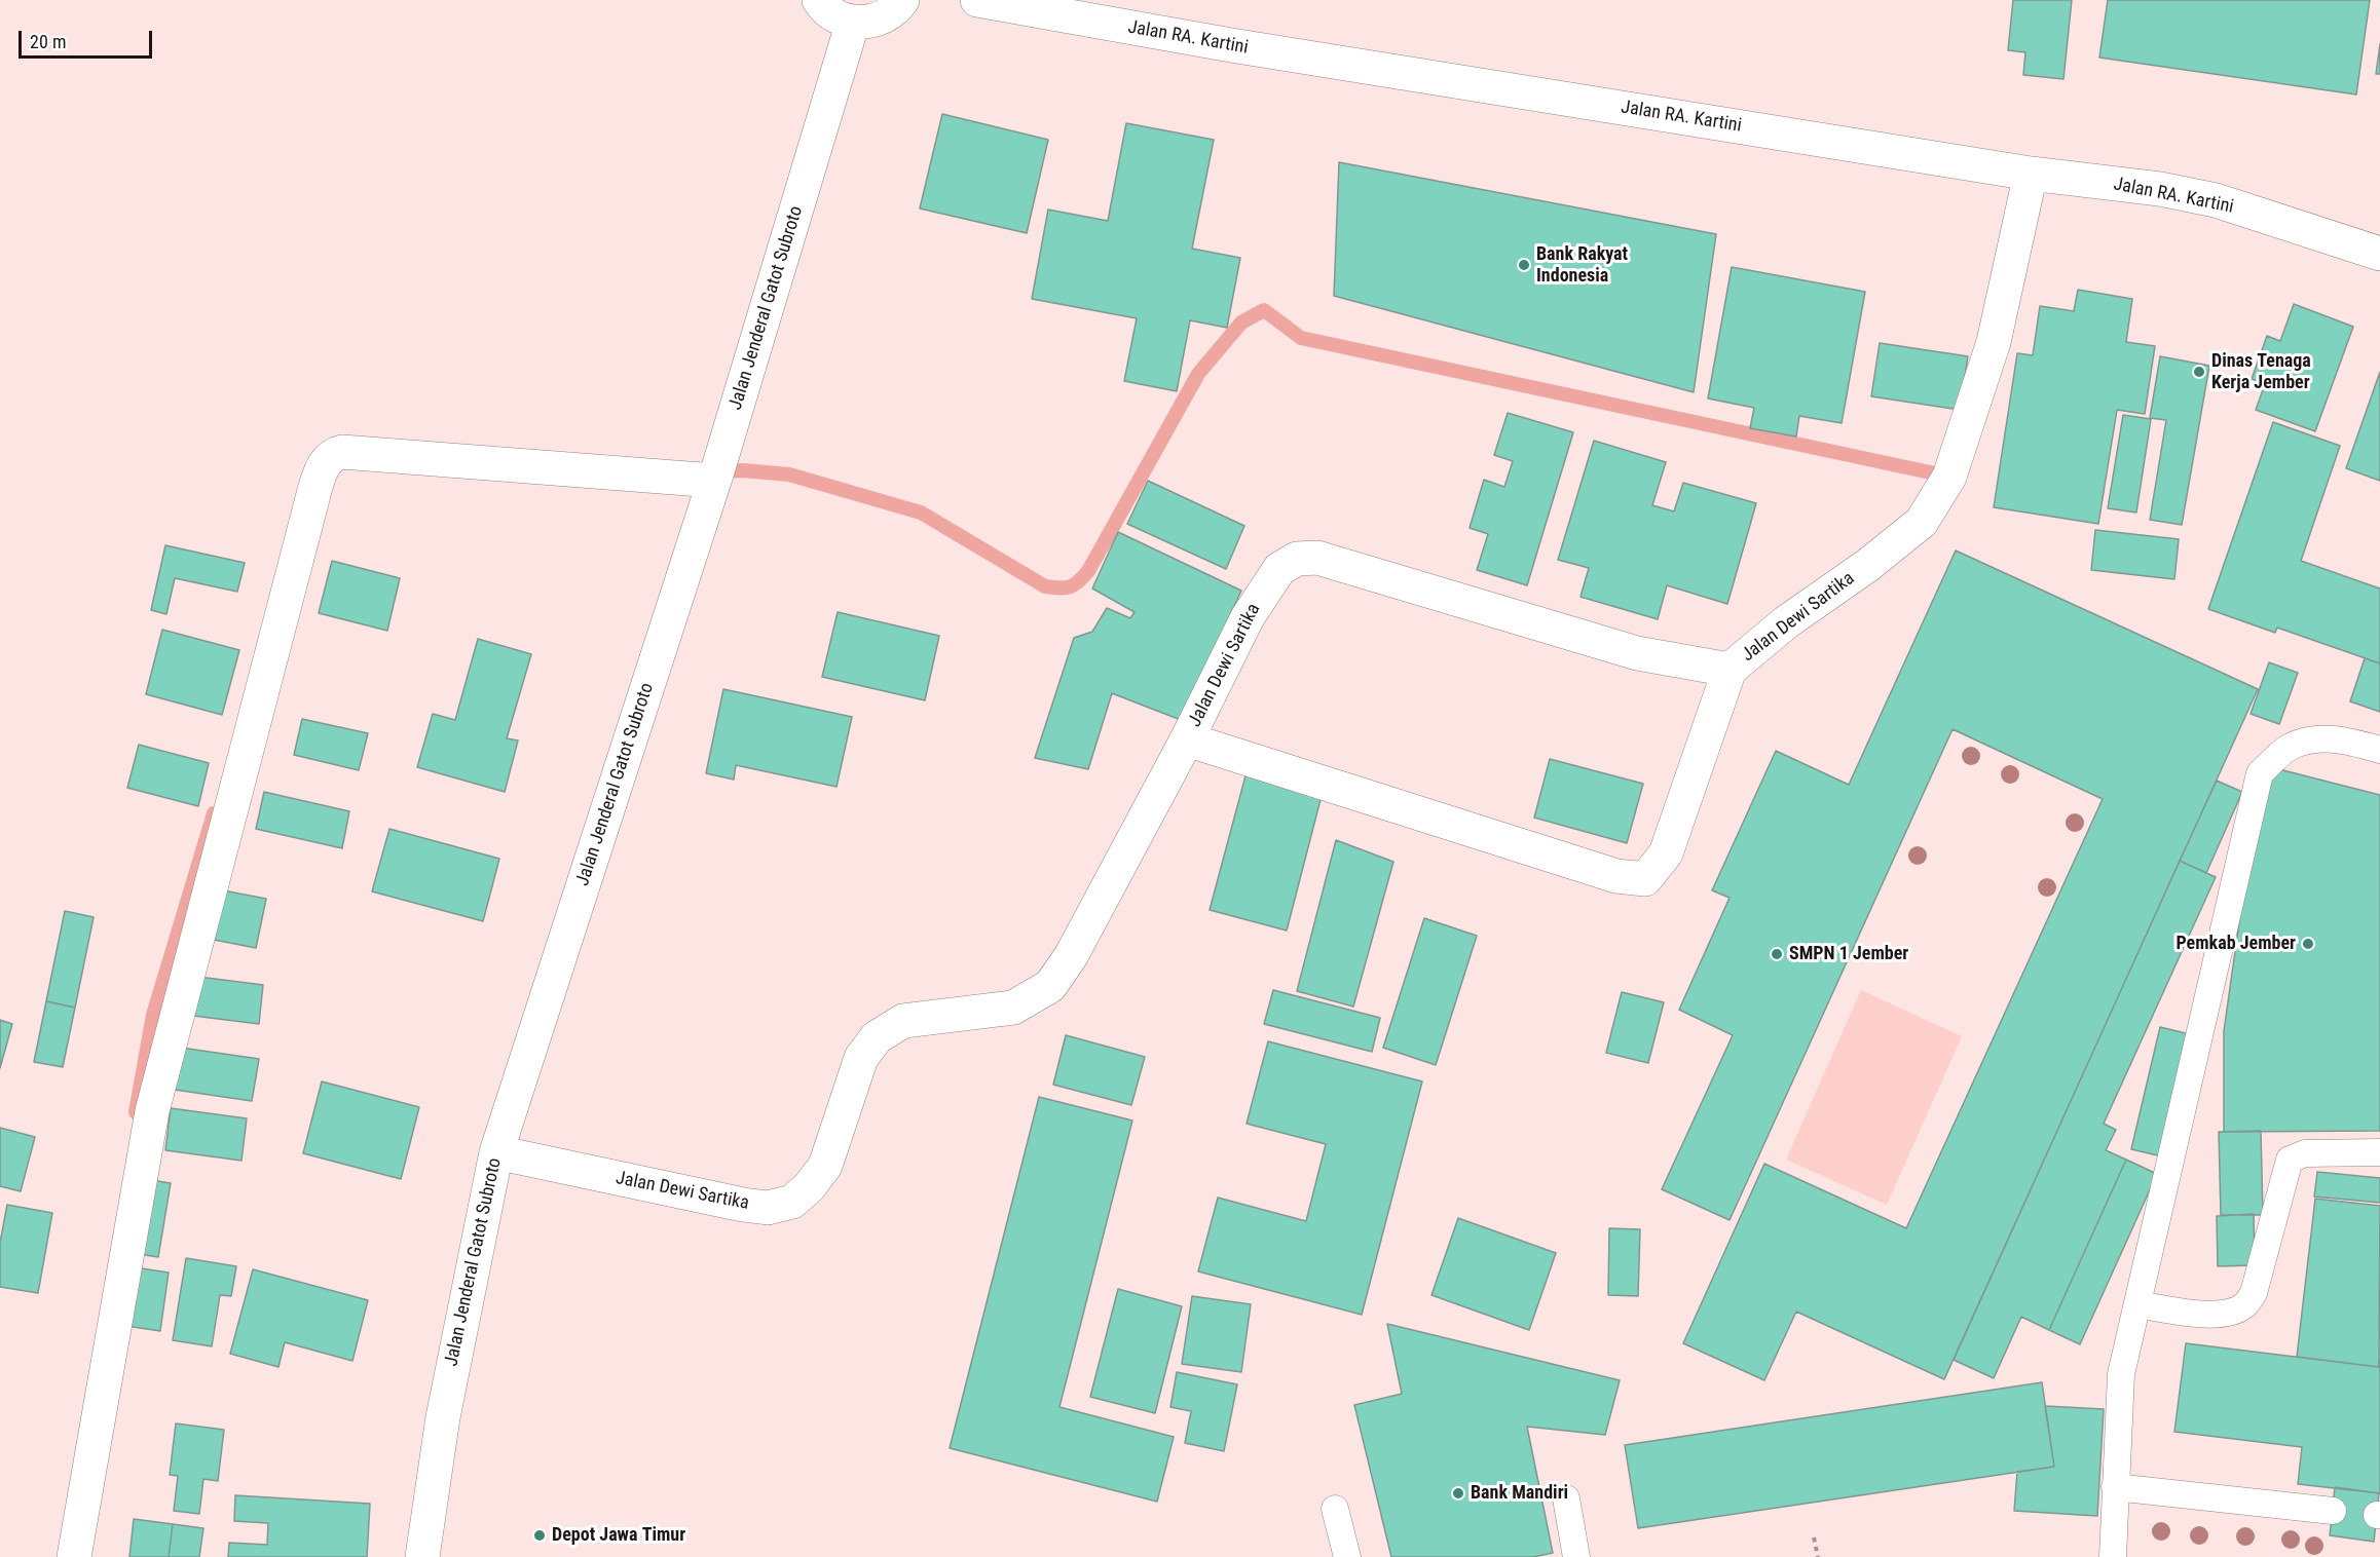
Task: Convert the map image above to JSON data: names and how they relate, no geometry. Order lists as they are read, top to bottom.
{
  "streets": {
    "street": ["Jalan RA. Kartini", "Jalan Jenderal Gatot Subroto", "Jalan Dewi Sartika"]
  },
  "crossings": [
    ["Jalan RA. Kartini", "Jalan Dewi Sartika"],
    ["Jalan Jenderal Gatot Subroto", "Jalan Dewi Sartika"]
  ],
  "places": [
    "Bank Rakyat Indonesia",
    "Dinas Tenaga Kerja Jember",
    "Pemkab Jember",
    "SMPN 1 Jember",
    "Bank Mandiri",
    "Depot Jawa Timur"
  ],
  "scale_bar": "20 m"
}
